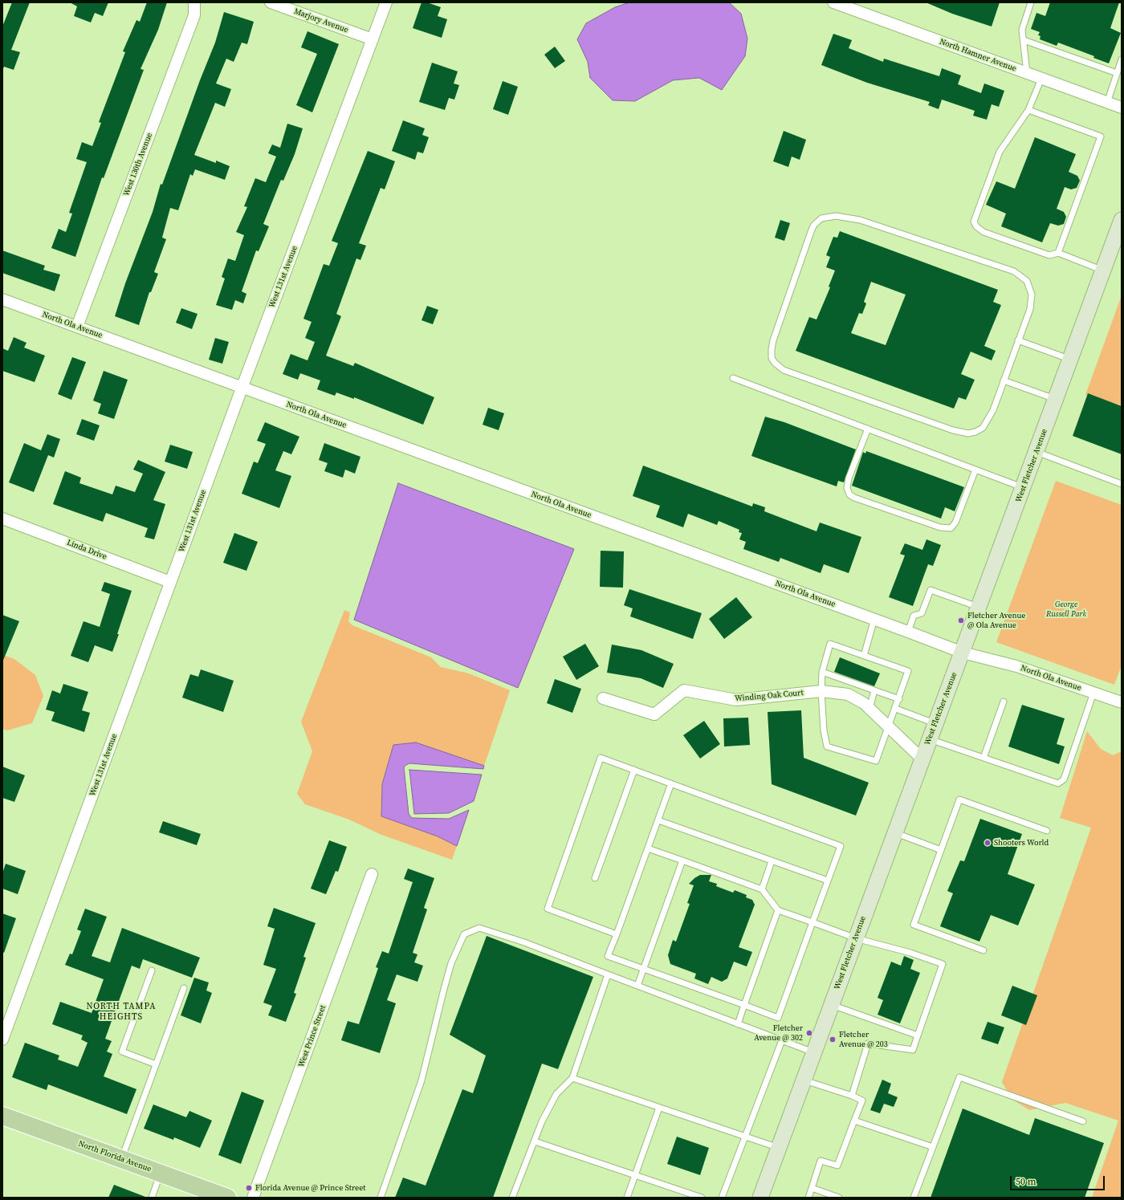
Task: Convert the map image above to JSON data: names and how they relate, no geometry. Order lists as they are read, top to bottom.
{
  "streets": {
    "main road": ["West Fletcher Avenue", "North Florida Avenue"],
    "street": [
      "Marjory Avenue",
      "North Hamner Avenue",
      "West 130th Avenue",
      "West 131st Avenue",
      "North Ola Avenue",
      "Linda Drive",
      "Winding Oak Court",
      "West Prince Street"
    ]
  },
  "crossings": [
    ["Marjory Avenue", "West 131st Avenue"],
    ["West 130th Avenue", "North Ola Avenue"],
    ["West 131st Avenue", "North Ola Avenue"],
    ["West 131st Avenue", "Linda Drive"],
    ["North Ola Avenue", "West Fletcher Avenue"],
    ["West Fletcher Avenue", "Winding Oak Court"]
  ],
  "districts": ["NORTH TAMPA HEIGHTS"],
  "parks": ["George Russell Park"],
  "places": [
    "Fletcher Avenue @ Ola Avenue",
    "Shooters World",
    "Fletcher Avenue @ 302",
    "Fletcher Avenue @ 203",
    "Florida Avenue @ Prince Street"
  ],
  "scale_bar": "50 m"
}
